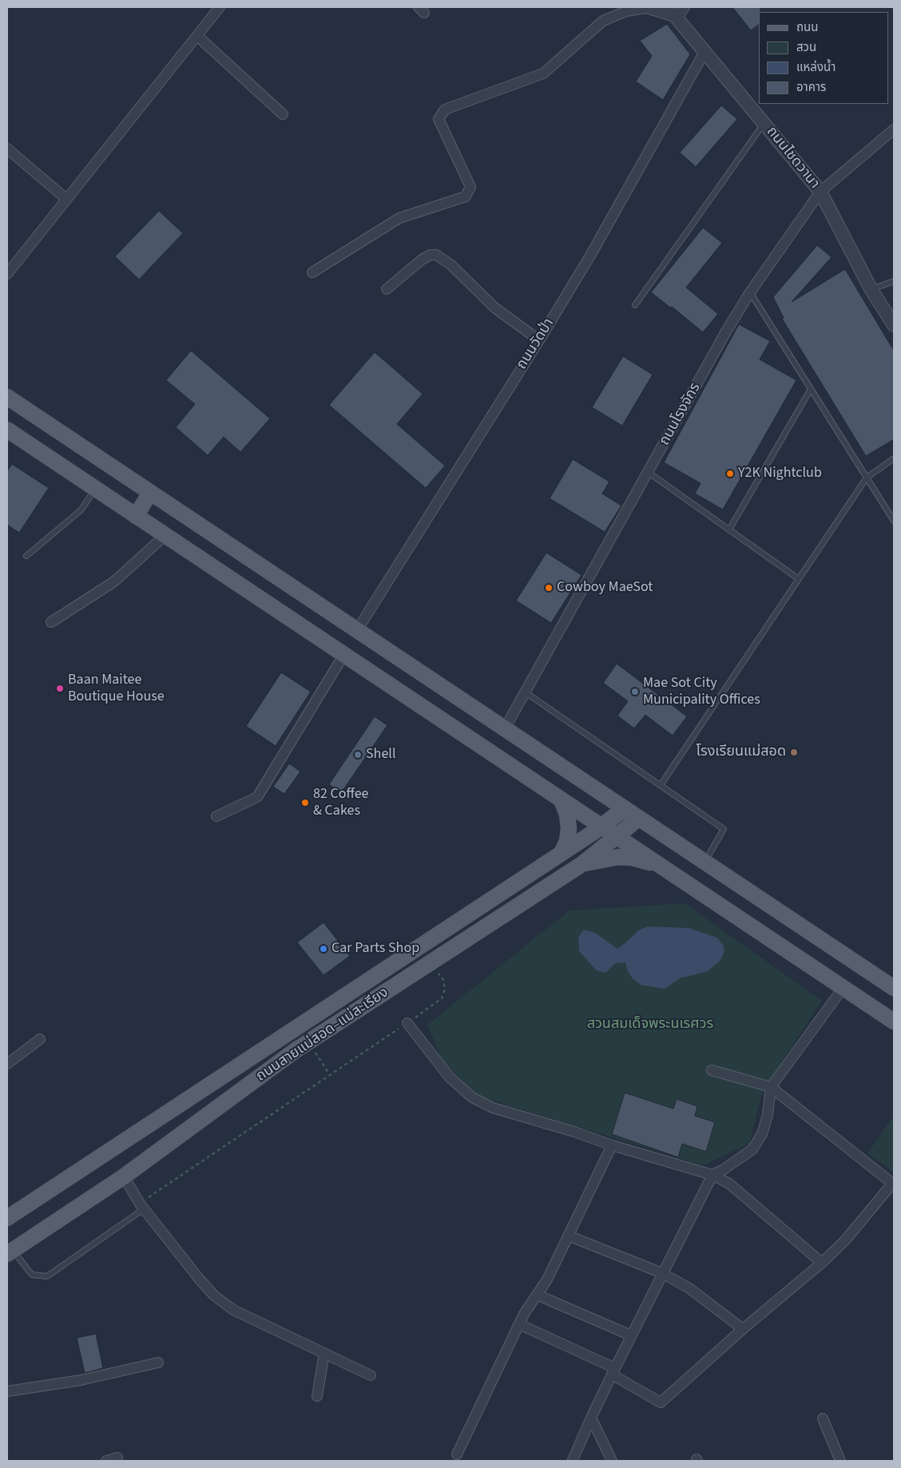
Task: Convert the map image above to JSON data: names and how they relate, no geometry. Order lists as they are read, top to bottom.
{
  "streets": {
    "main road": ["ถนนสายแม่สอด–แม่สะเรียง"],
    "street": ["ถนนไชดวานา", "ถนนวัดป่า", "ถนนโรงจักร"]
  },
  "crossings": [
    ["ถนนไชดวานา", "ถนนวัดป่า"],
    ["ถนนไชดวานา", "ถนนโรงจักร"]
  ],
  "parks": ["สวนสมเด็จพระนเรศวร"],
  "places": [
    "Y2K Nightclub",
    "Cowboy MaeSot",
    "Baan Maitee Boutique House",
    "Mae Sot City Municipality Offices",
    "โรงเรียนแม่สอด",
    "Shell",
    "82 Coffee & Cakes",
    "Car Parts Shop"
  ],
  "legend": [
    "ถนน",
    "สวน",
    "แหล่งน้ำ",
    "อาคาร"
  ]
}
